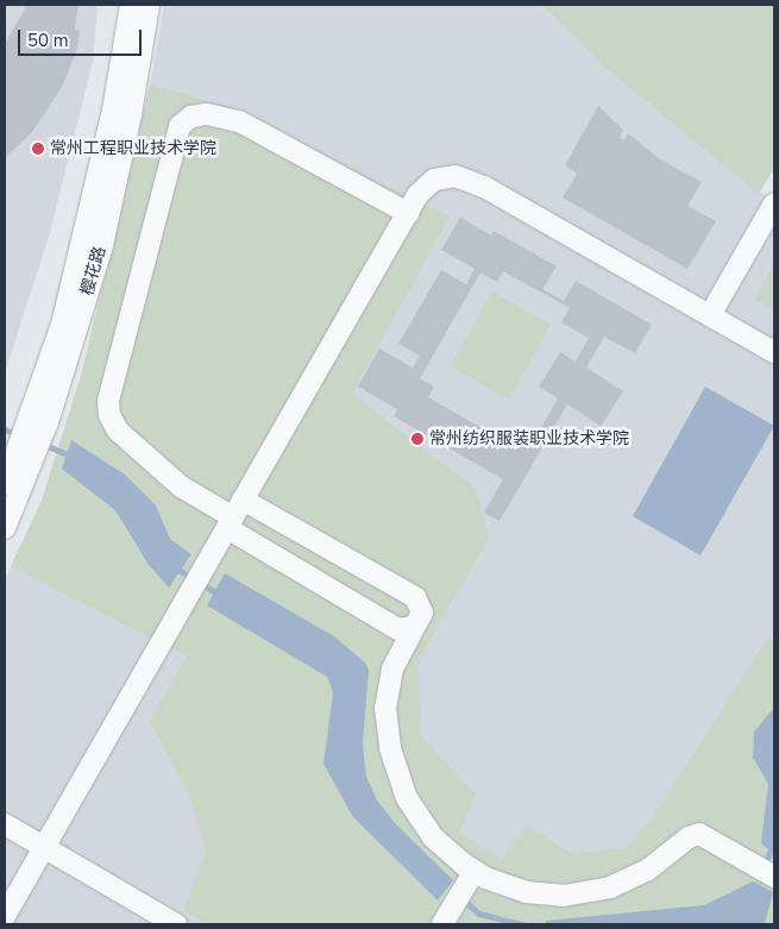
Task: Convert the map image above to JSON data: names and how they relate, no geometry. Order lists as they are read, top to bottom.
{
  "streets": {
    "street": ["樱花路"]
  },
  "places": ["常州工程职业技术学院", "常州纺织服装职业技术学院"],
  "scale_bar": "50 m"
}
